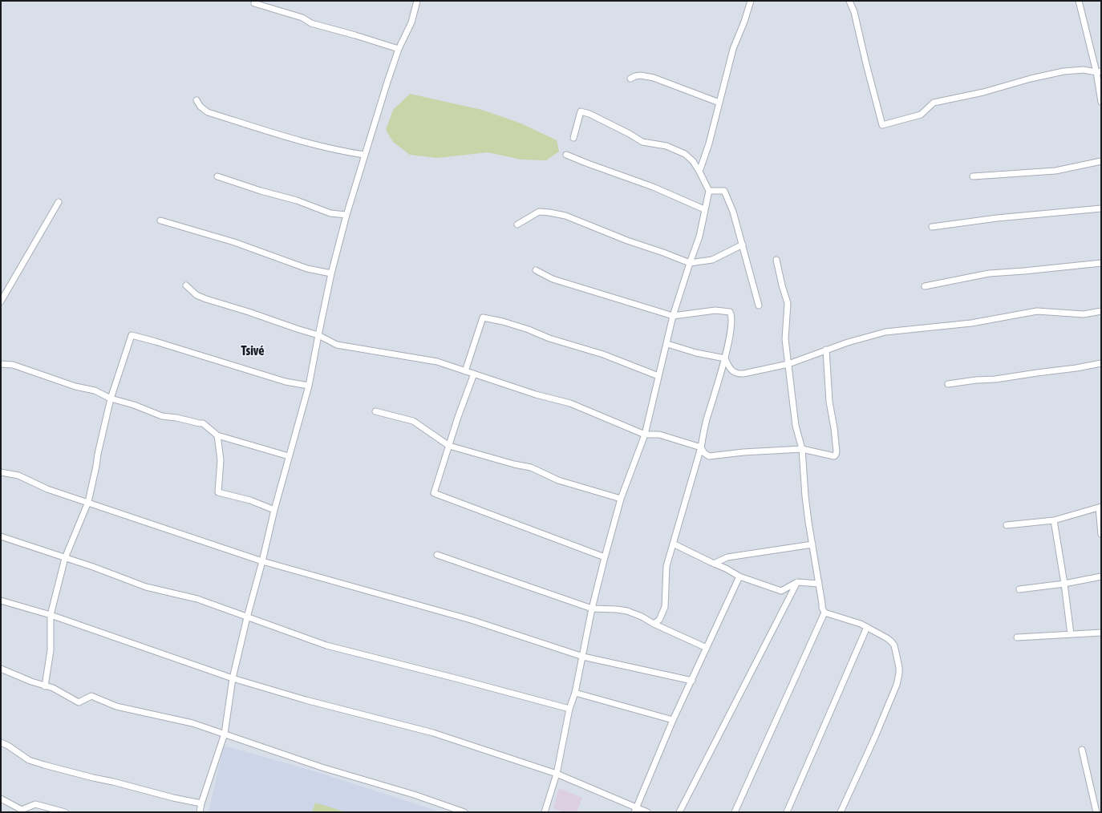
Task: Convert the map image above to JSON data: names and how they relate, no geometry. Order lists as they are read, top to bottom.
{
  "districts": ["Tsivé"]
}
